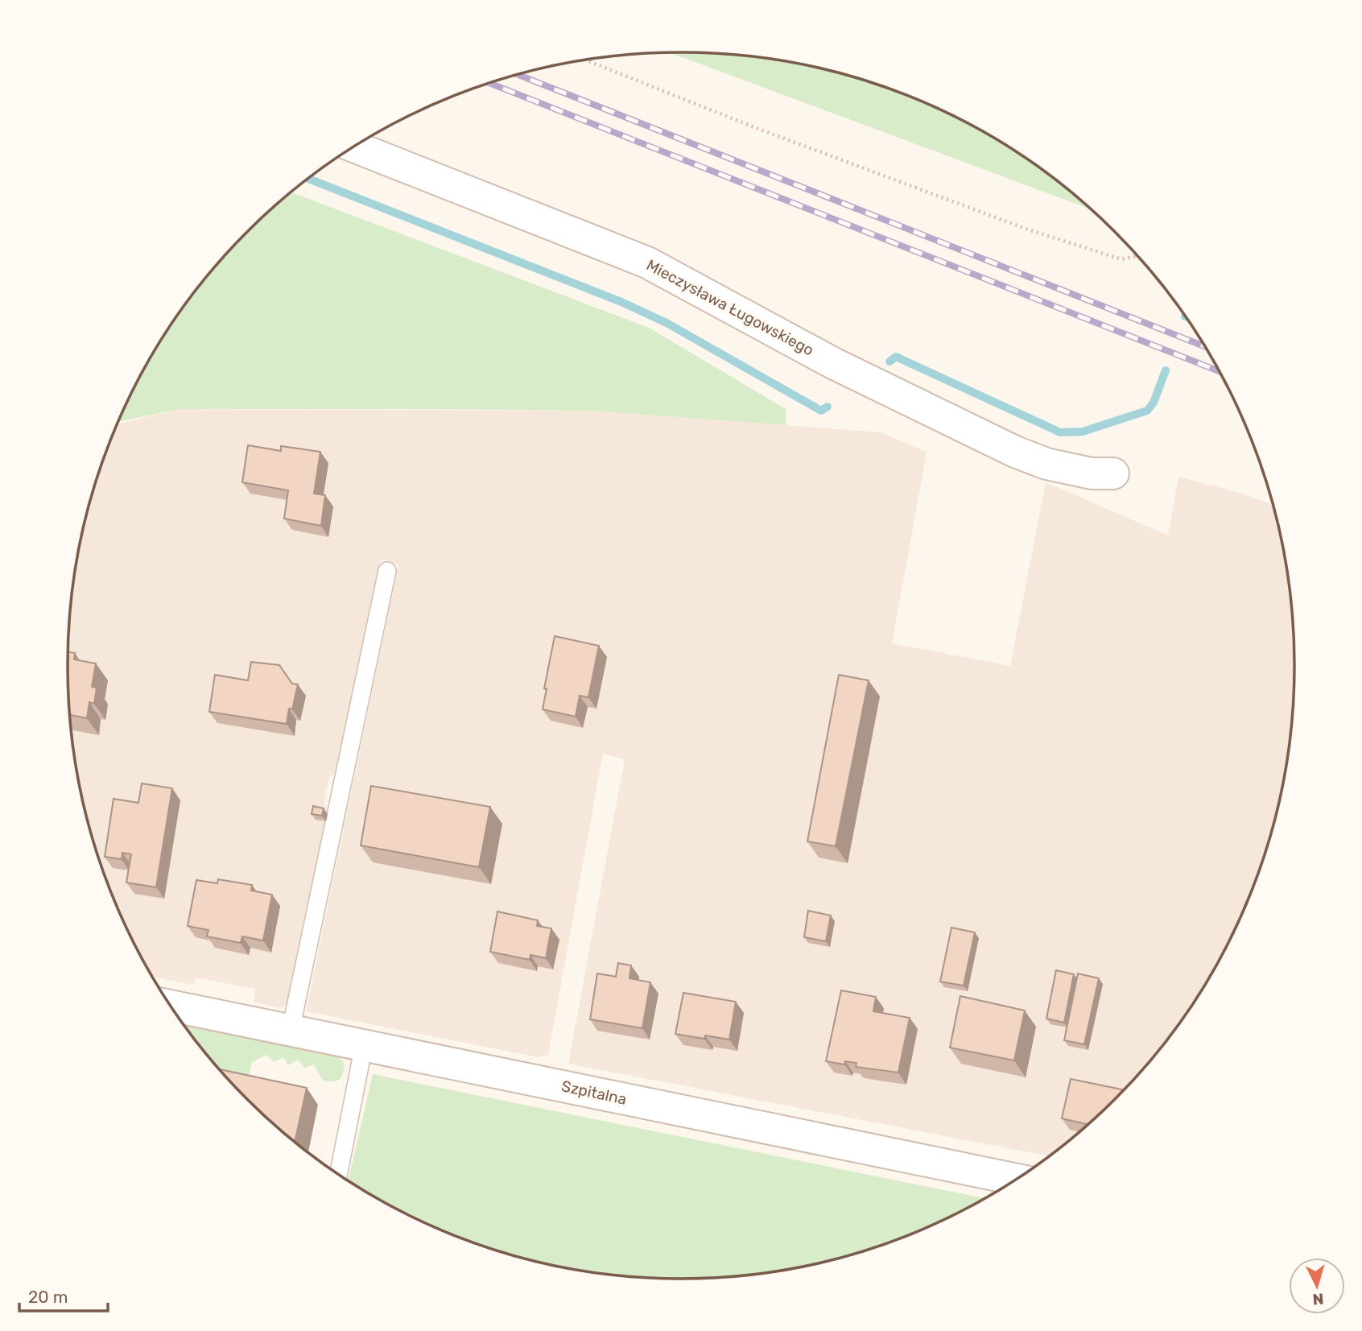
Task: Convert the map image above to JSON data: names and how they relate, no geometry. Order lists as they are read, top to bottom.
{
  "streets": {
    "street": ["Mieczysława Ługowskiego", "Szpitalna"]
  },
  "scale_bar": "20 m",
  "north": "bottom"
}
